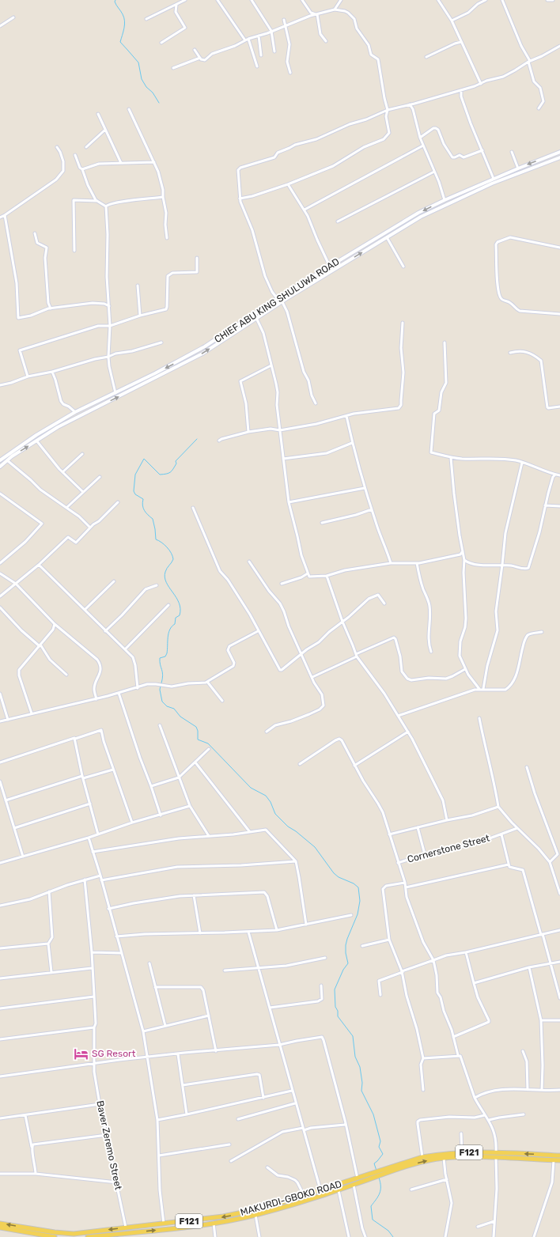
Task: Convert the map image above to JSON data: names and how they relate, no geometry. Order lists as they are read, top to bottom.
{
  "streets": {
    "main road": ["F121", "MAKURDI-GBOKO ROAD"],
    "street": ["CHIEF ABU KING SHULUWA ROAD", "Cornerstone Street", "Baver Zeremo Street"]
  },
  "crossings": [
    ["Baver Zeremo Street", "MAKURDI-GBOKO ROAD"],
    ["F121", "MAKURDI-GBOKO ROAD"]
  ],
  "places": {
    "hotel": ["SG Resort"]
  }
}
